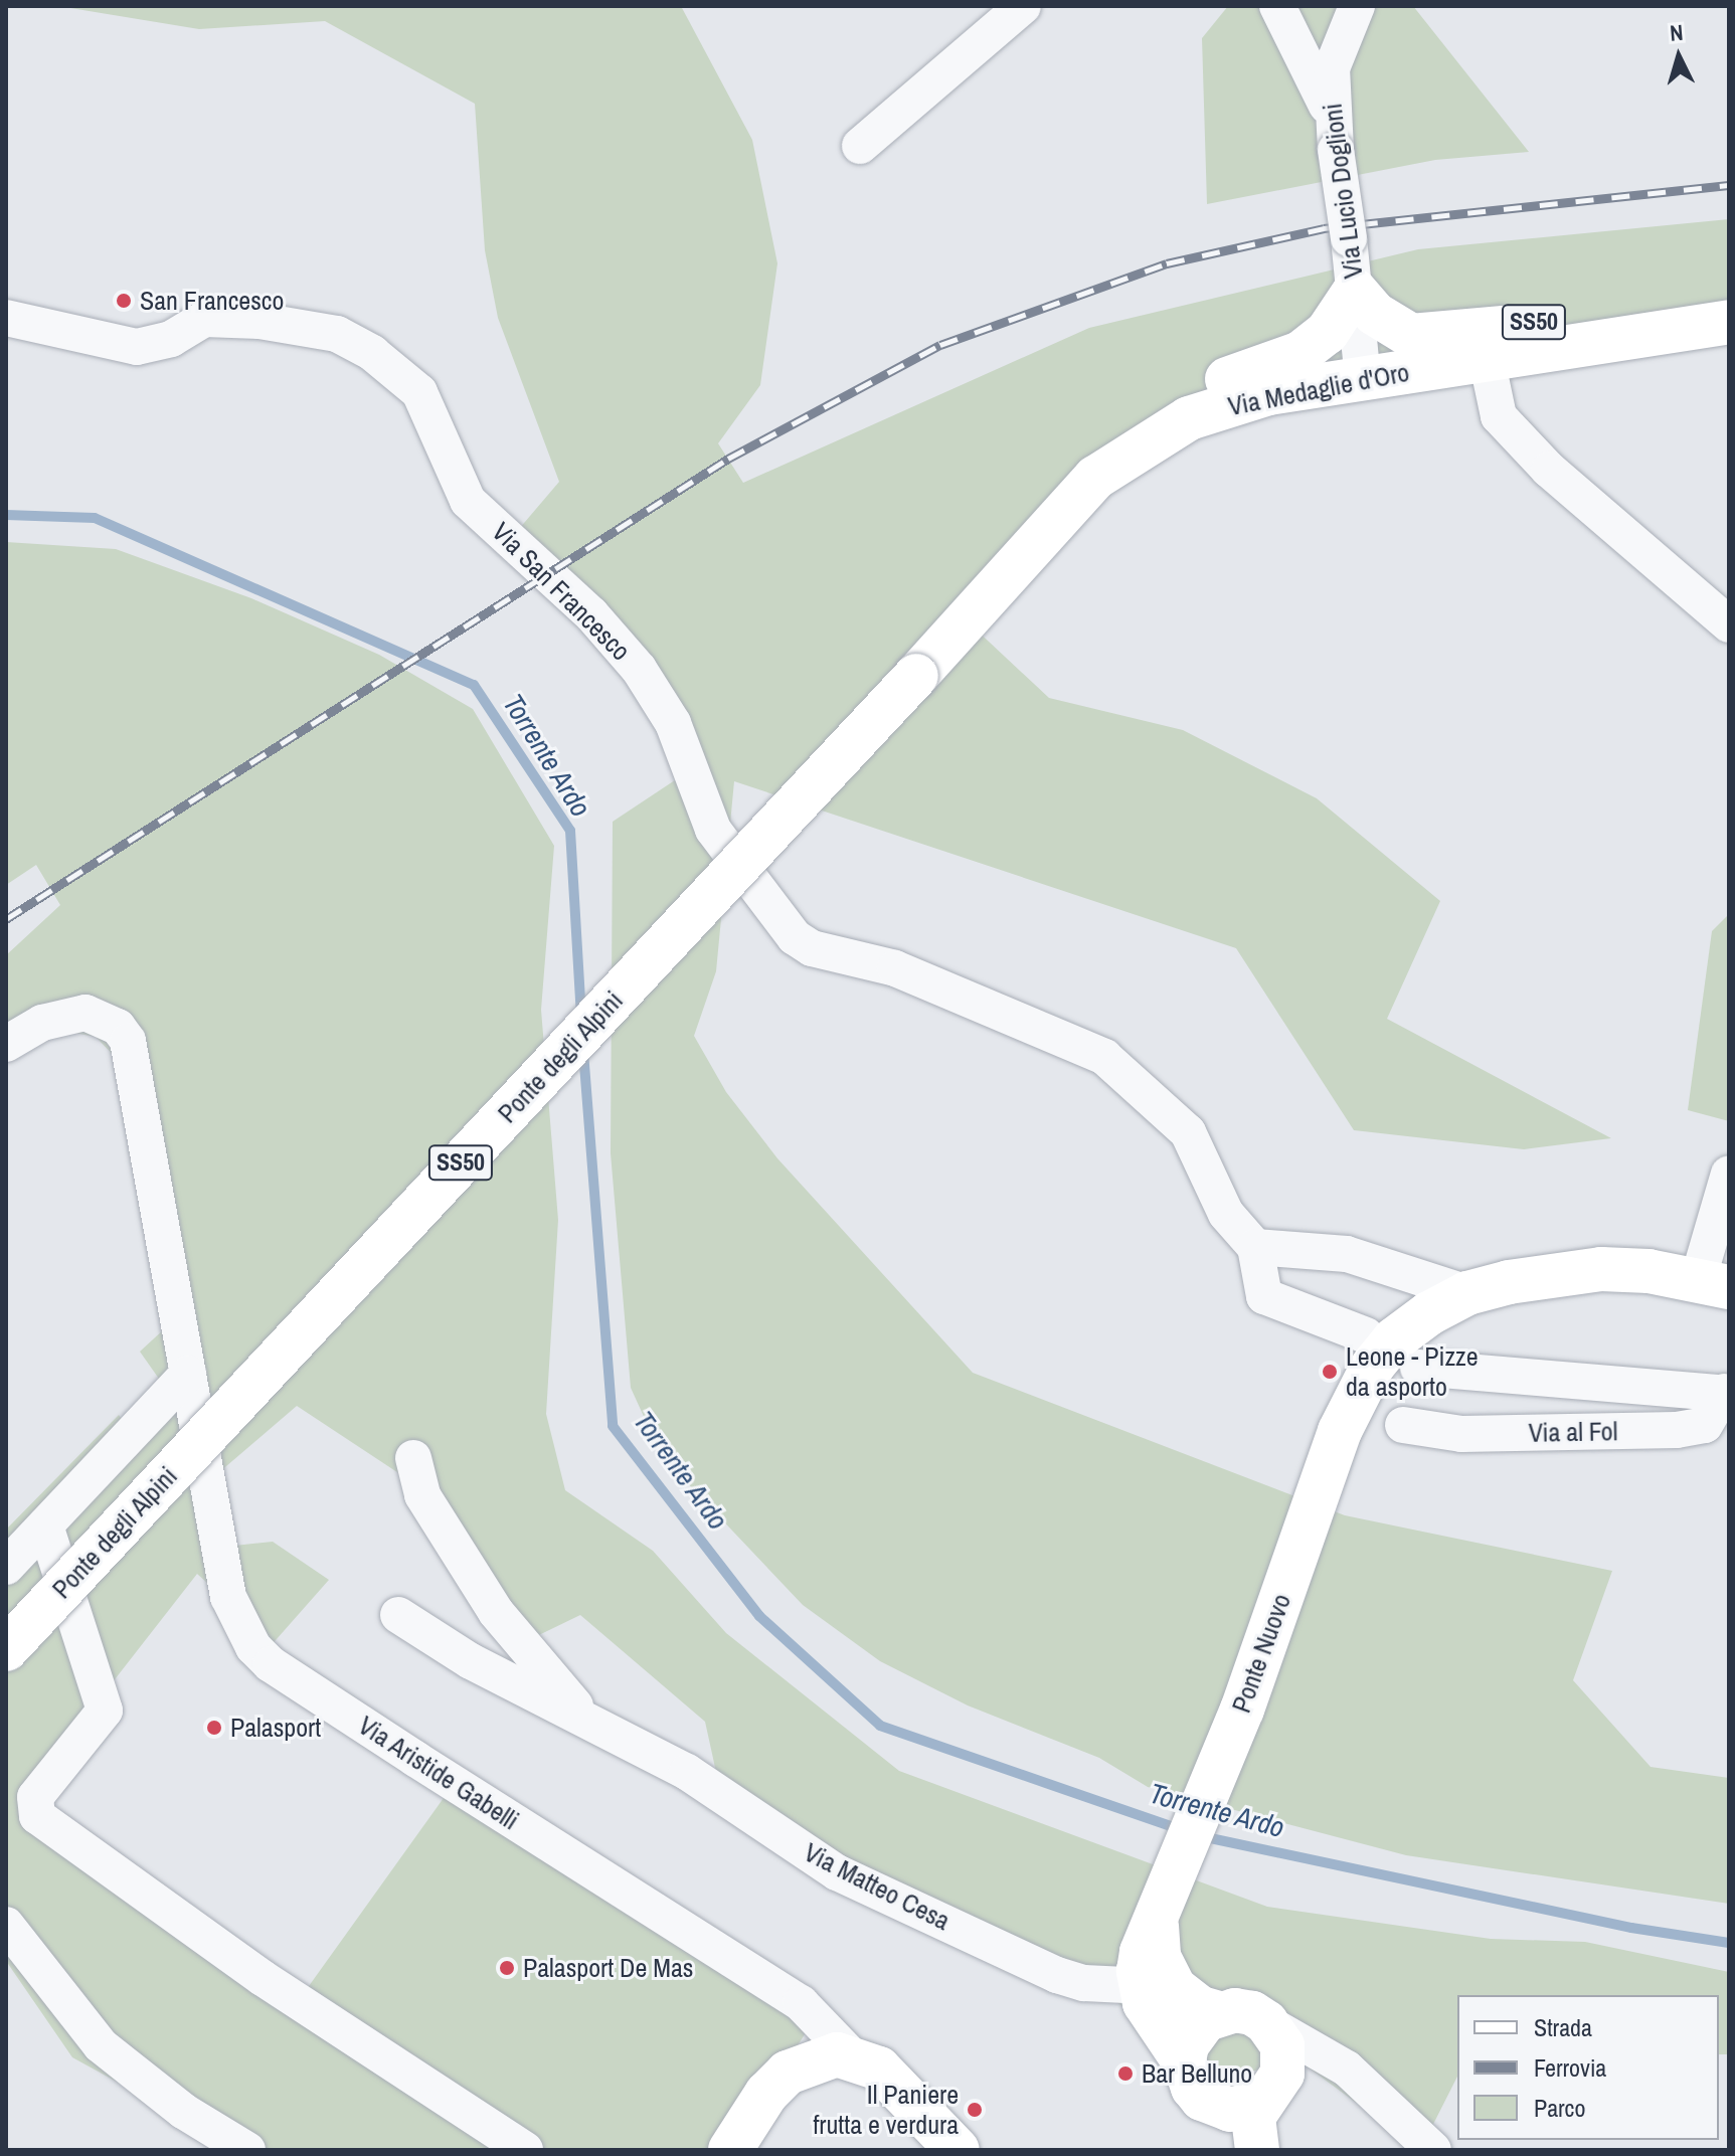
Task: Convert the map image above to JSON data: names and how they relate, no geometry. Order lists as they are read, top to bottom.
{
  "streets": {
    "main road": [
      "SS50",
      "Via Medaglie d'Oro",
      "Ponte degli Alpini",
      "Ponte Nuovo",
      "Via Aristide Gabelli"
    ],
    "street": [
      "Via Lucio Doglioni",
      "Via San Francesco",
      "Via al Fol",
      "Via Matteo Cesa"
    ]
  },
  "crossings": [
    ["Via Lucio Doglioni", "SS50"],
    ["Via Lucio Doglioni", "Via Medaglie d'Oro"],
    ["Via Medaglie d'Oro", "Ponte degli Alpini"],
    ["Ponte Nuovo", "Via Matteo Cesa"]
  ],
  "water": ["Torrente Ardo"],
  "places": [
    "San Francesco",
    "Leone - Pizze da asporto",
    "Palasport",
    "Palasport De Mas",
    "Bar Belluno",
    "Il Paniere frutta e verdura"
  ],
  "legend": ["Strada", "Ferrovia", "Parco"],
  "north": "top"
}
